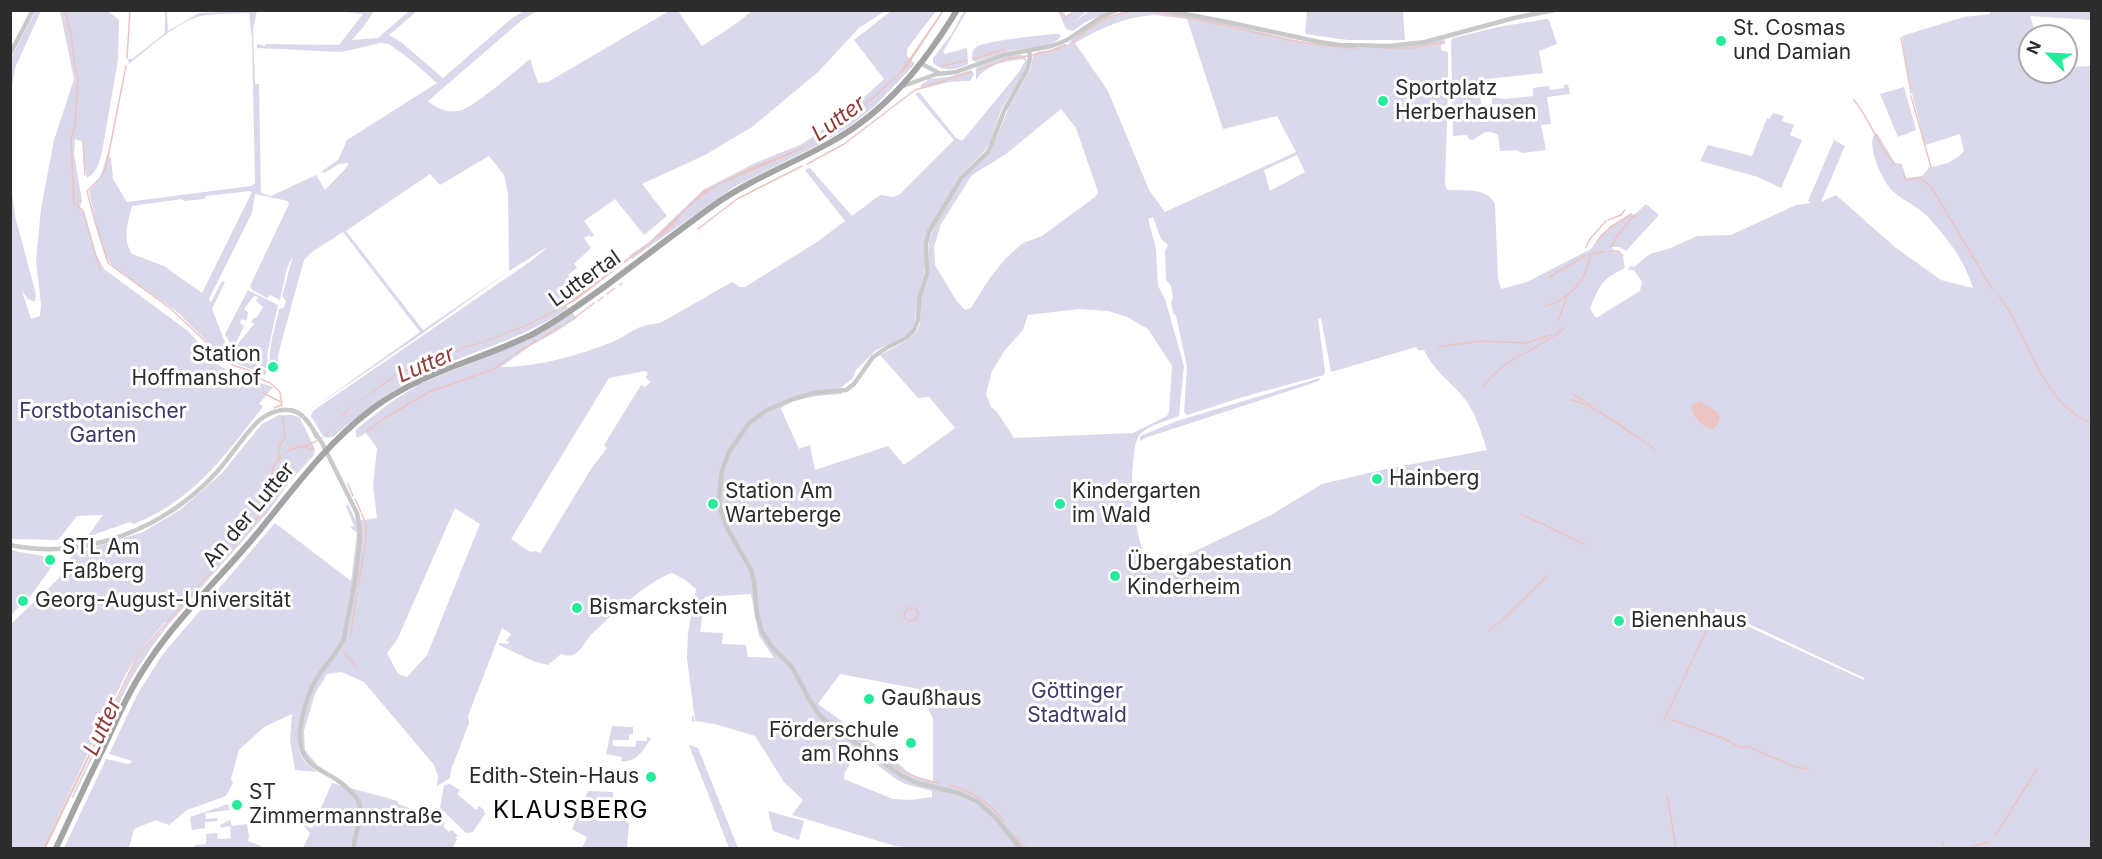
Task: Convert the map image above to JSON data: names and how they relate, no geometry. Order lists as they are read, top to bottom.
{
  "streets": {
    "main road": ["Luttertal", "An der Lutter"]
  },
  "crossings": [
    ["Luttertal", "An der Lutter"]
  ],
  "districts": ["KLAUSBERG"],
  "water": ["Lutter"],
  "parks": ["Forstbotanischer Garten", "Göttinger Stadtwald"],
  "places": [
    "St. Cosmas und Damian",
    "Sportplatz Herberhausen",
    "Station Hoffmanshof",
    "Hainberg",
    "Station Am Warteberge",
    "Kindergarten im Wald",
    "STL Am Faßberg",
    "Übergabestation Kinderheim",
    "Georg-August-Universität",
    "Bismarckstein",
    "Bienenhaus",
    "Gaußhaus",
    "Förderschule am Rohns",
    "Edith-Stein-Haus",
    "ST Zimmermannstraße"
  ],
  "north": "top left"
}
